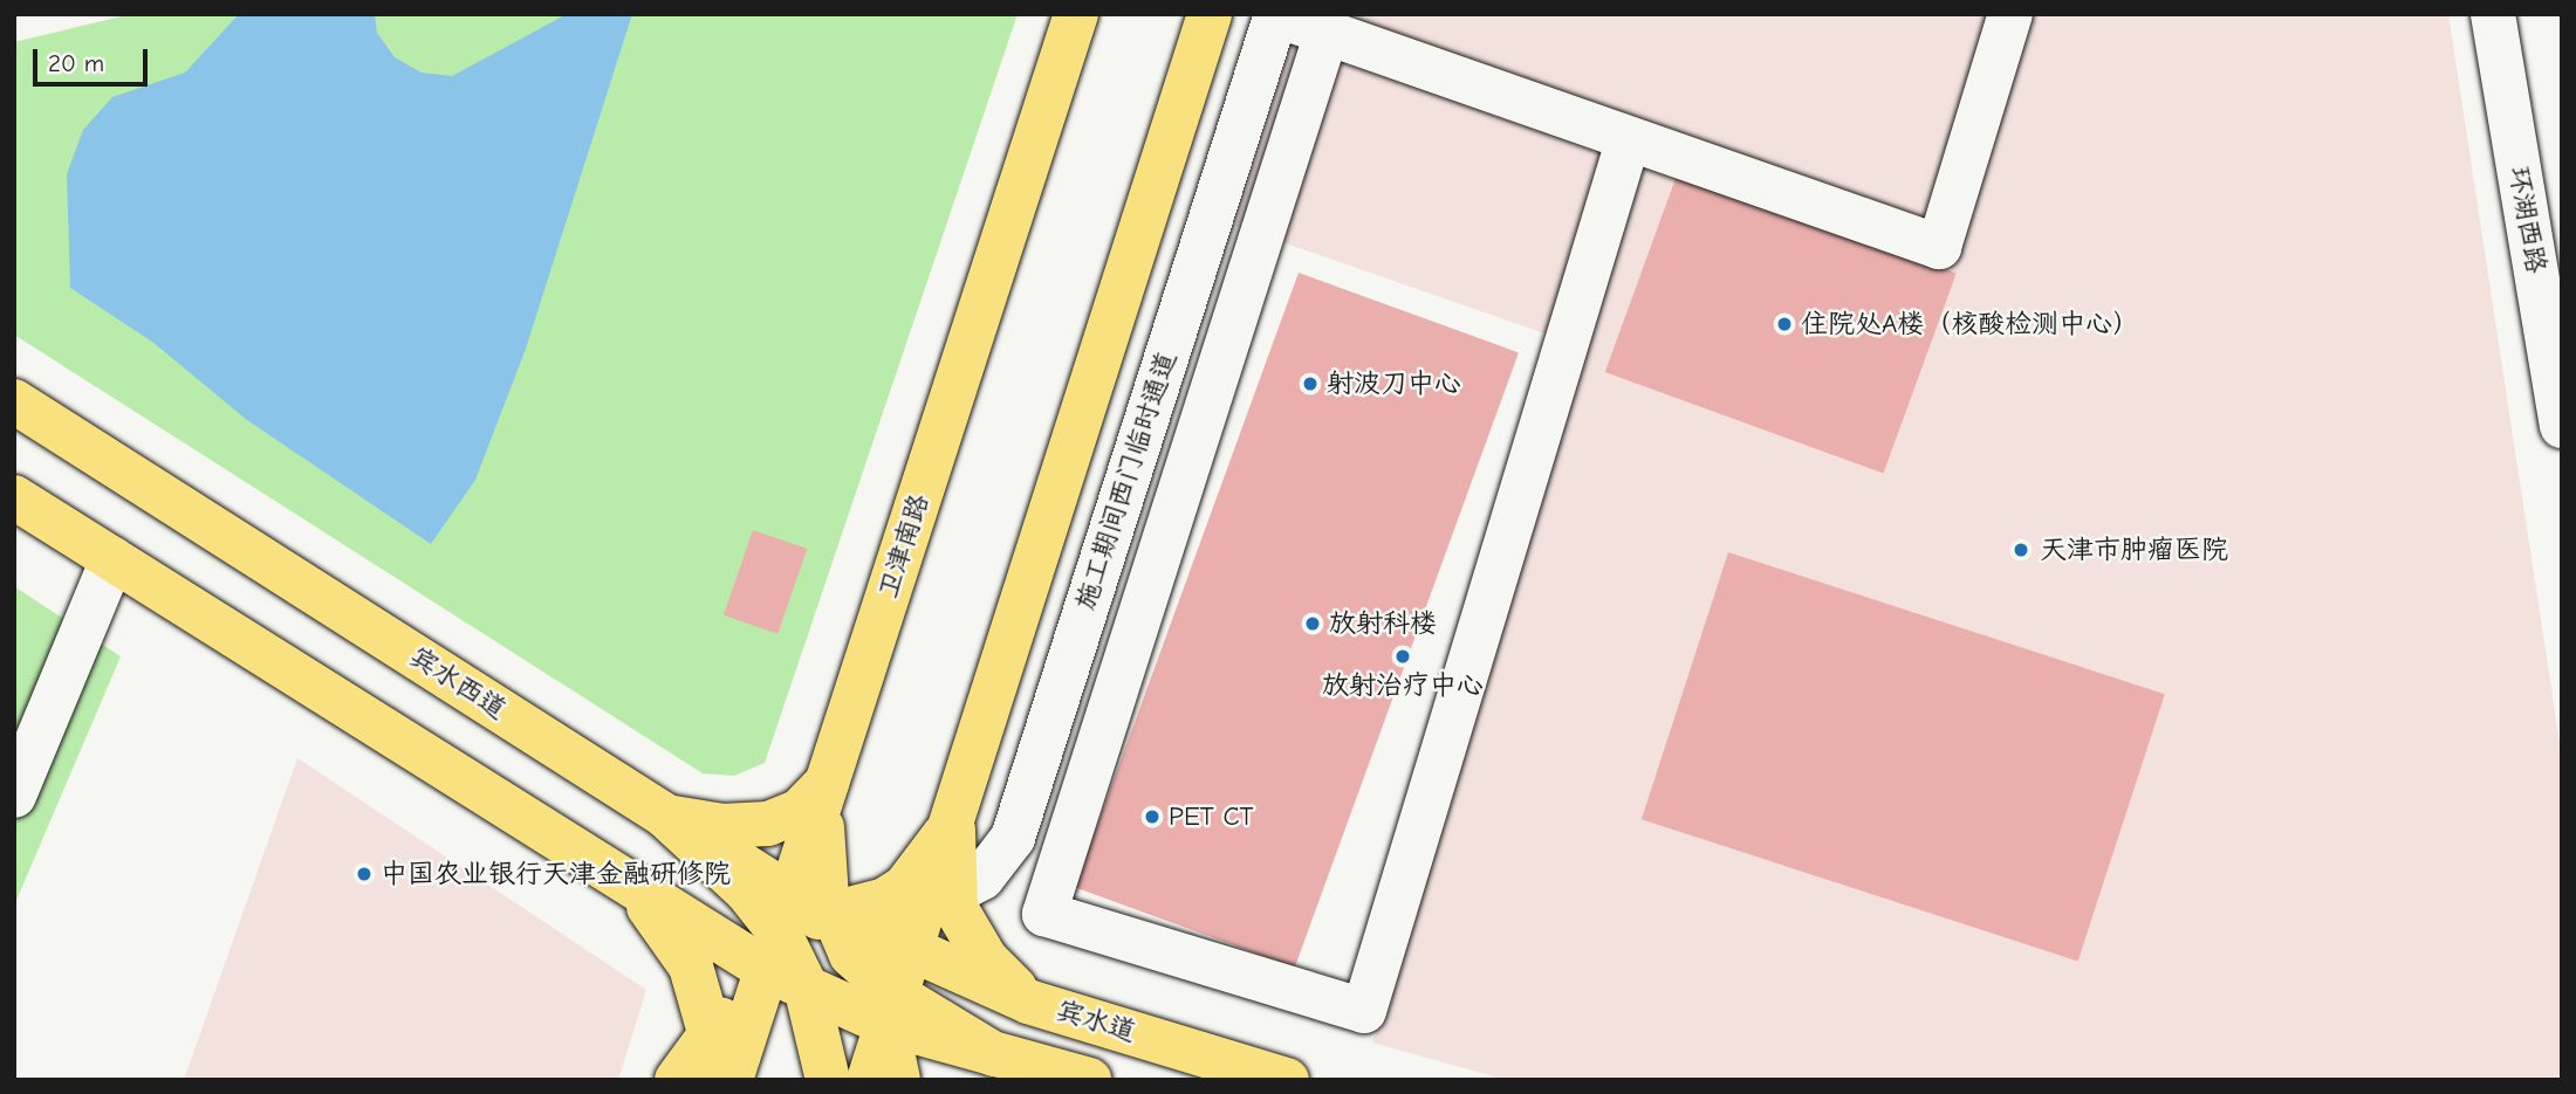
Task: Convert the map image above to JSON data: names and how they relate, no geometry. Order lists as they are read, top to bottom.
{
  "streets": {
    "main road": ["卫津南路", "宾水西道", "宾水道"],
    "street": ["环湖西路", "施工期间西门临时通道"]
  },
  "crossings": [
    ["卫津南路", "宾水西道"],
    ["宾水西道", "宾水道"]
  ],
  "places": [
    "住院处A楼（核酸检测中心）",
    "射波刀中心",
    "天津市肿瘤医院",
    "放射科楼",
    "放射治疗中心",
    "PET CT",
    "中国农业银行天津金融研修院"
  ],
  "scale_bar": "20 m"
}
